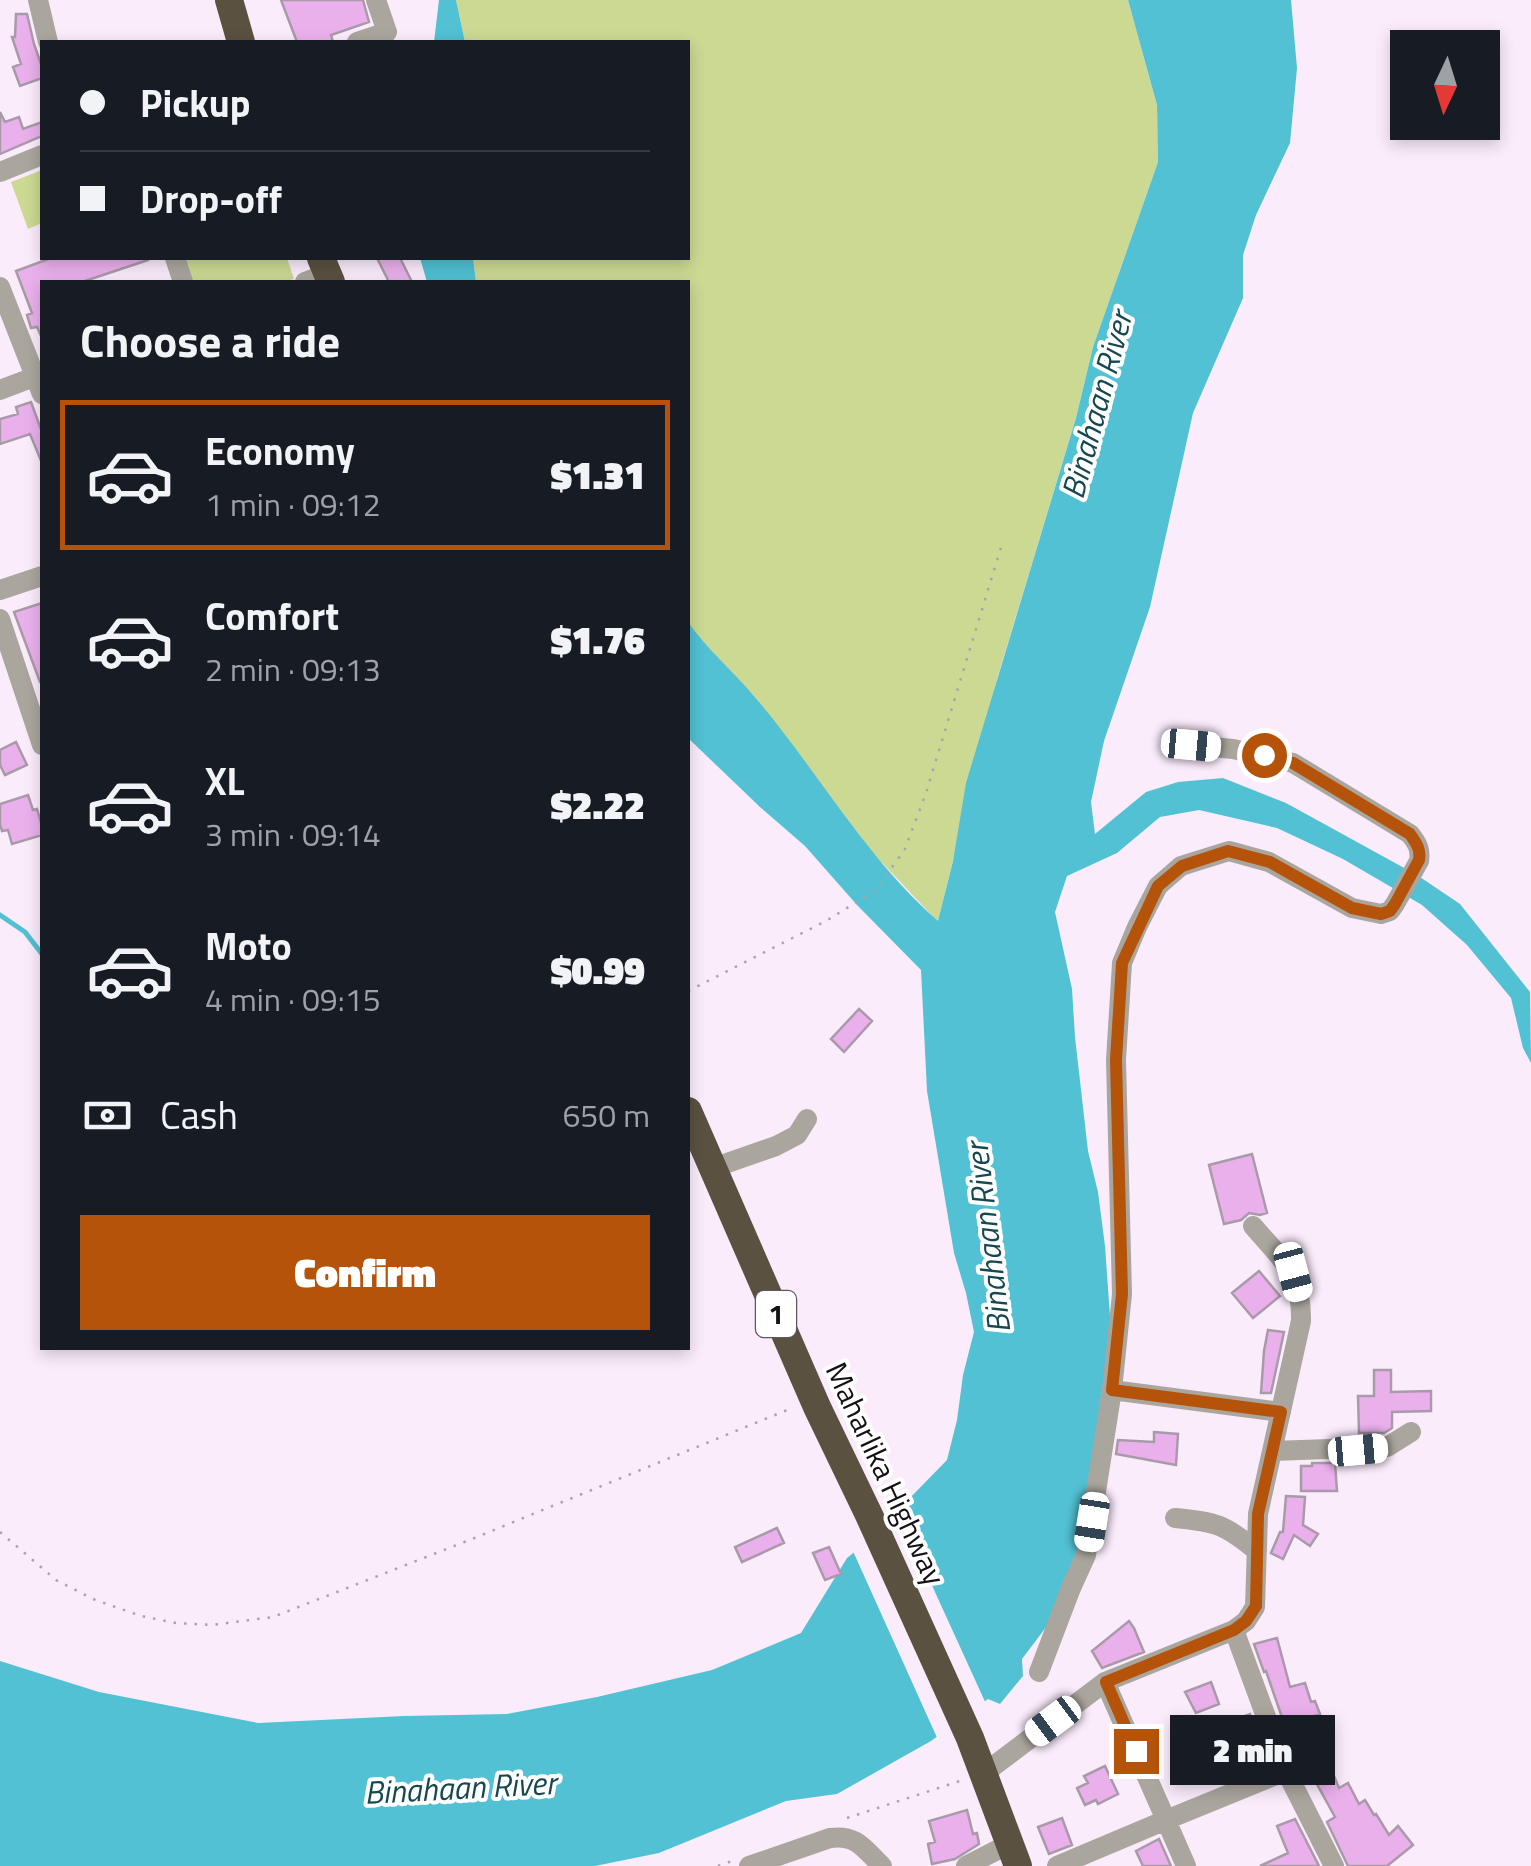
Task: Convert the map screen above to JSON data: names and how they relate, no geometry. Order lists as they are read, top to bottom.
{
  "streets": {
    "highway": ["1", "Maharlika Highway"]
  },
  "water": ["Binahaan River"],
  "north": "bottom",
  "page": {
    "banner": ["Pickup", "Drop-off"],
    "heading": "Choose a ride",
    "list": [
      {
        "name": "Economy",
        "note": "1 min · 09:12",
        "value": "$1.31"
      },
      {
        "name": "Comfort",
        "note": "2 min · 09:13",
        "value": "$1.76"
      },
      {
        "name": "XL",
        "note": "3 min · 09:14",
        "value": "$2.22"
      },
      {
        "name": "Moto",
        "note": "4 min · 09:15",
        "value": "$0.99"
      }
    ],
    "pay": ["Cash", "650 m"],
    "buttons": "Confirm",
    "bubble": "2 min"
  }
}
